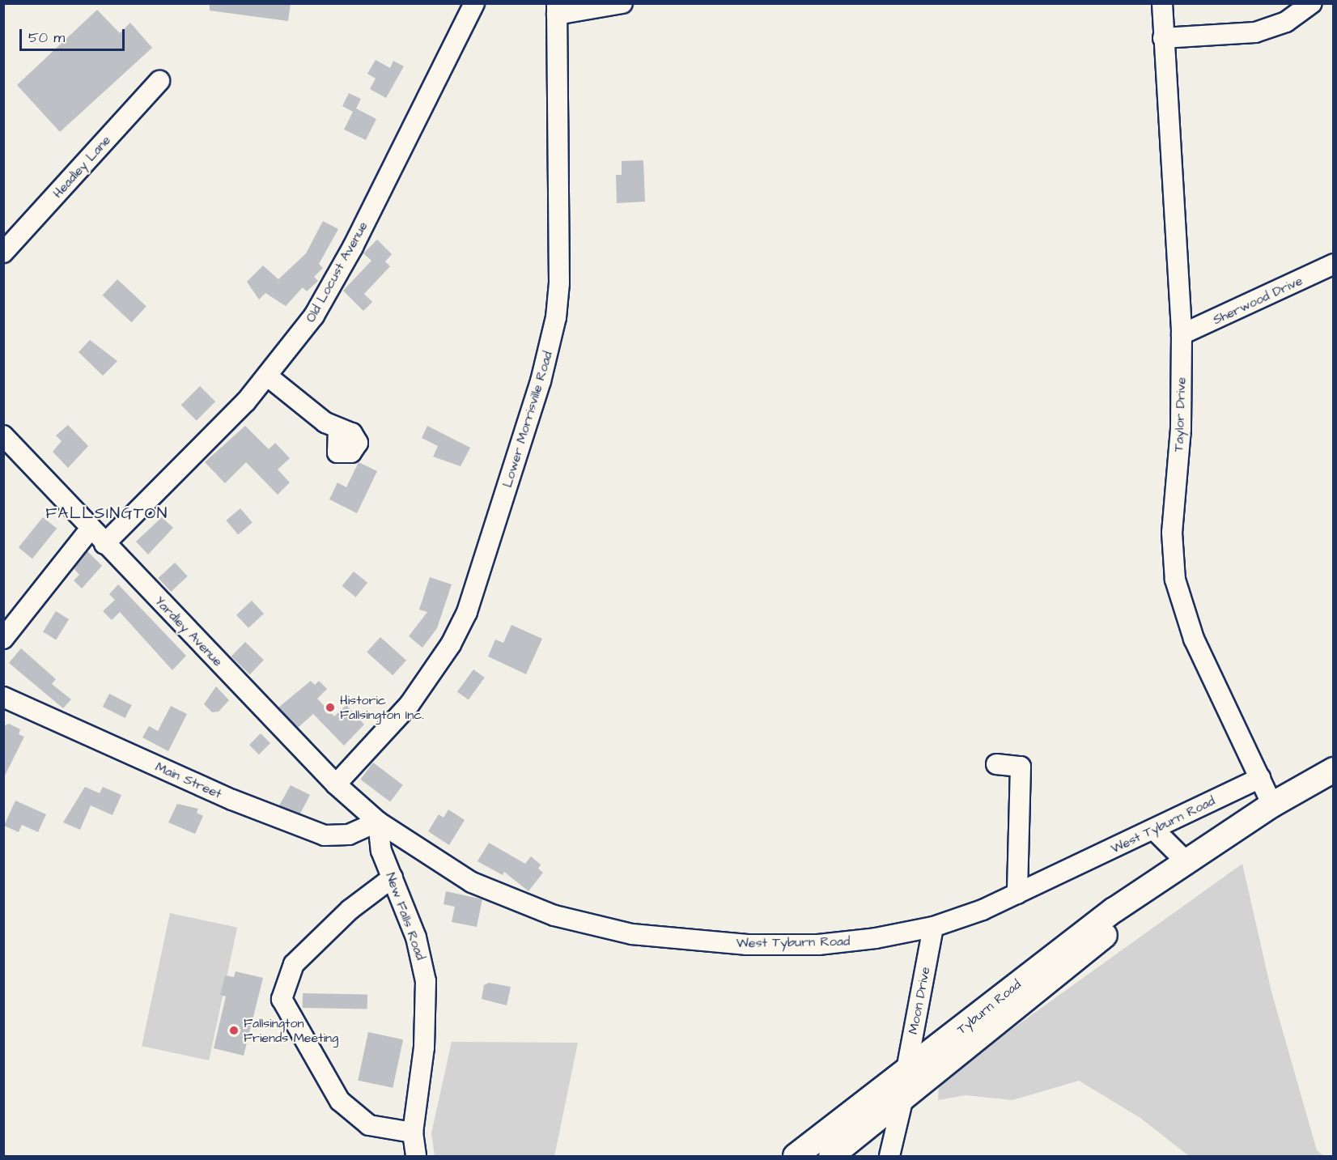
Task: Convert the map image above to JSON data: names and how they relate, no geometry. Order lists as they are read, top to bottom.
{
  "streets": {
    "main road": ["Tyburn Road"],
    "street": [
      "Headley Lane",
      "Old Locust Avenue",
      "Sherwood Drive",
      "Taylor Drive",
      "Lower Morrisville Road",
      "Yardley Avenue",
      "Main Street",
      "West Tyburn Road",
      "New Falls Road",
      "Moon Drive"
    ]
  },
  "crossings": [
    ["Old Locust Avenue", "Yardley Avenue"],
    ["Sherwood Drive", "Taylor Drive"],
    ["Taylor Drive", "West Tyburn Road"],
    ["Taylor Drive", "Tyburn Road"],
    ["Lower Morrisville Road", "Yardley Avenue"],
    ["Yardley Avenue", "Main Street"],
    ["Yardley Avenue", "West Tyburn Road"],
    ["Yardley Avenue", "New Falls Road"],
    ["Main Street", "West Tyburn Road"],
    ["Main Street", "New Falls Road"],
    ["West Tyburn Road", "New Falls Road"],
    ["West Tyburn Road", "Moon Drive"],
    ["Moon Drive", "Tyburn Road"]
  ],
  "districts": ["FALLSINGTON"],
  "places": ["Historic Fallsington Inc.", "Fallsington Friends Meeting"],
  "scale_bar": "50 m"
}
